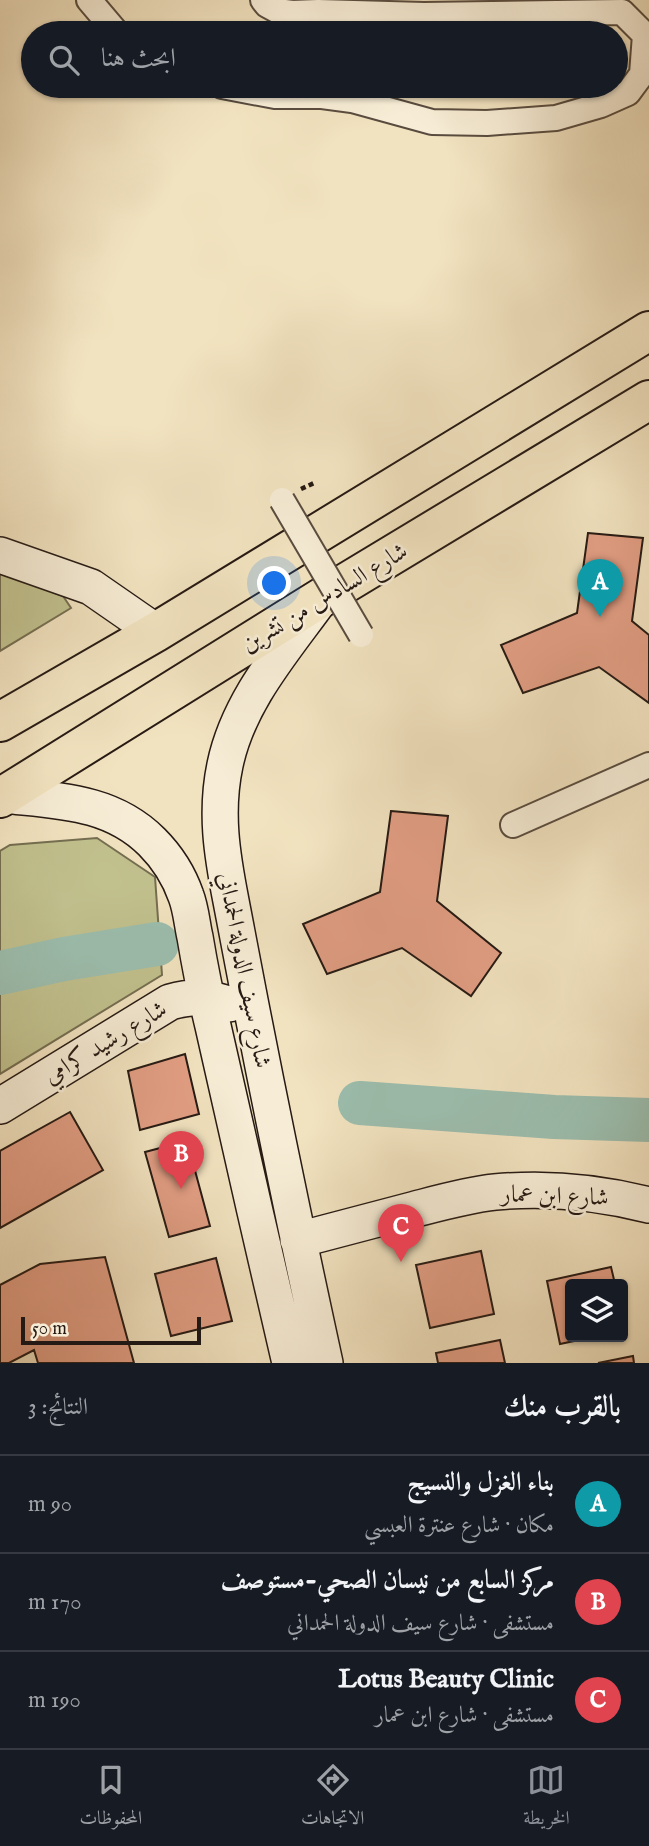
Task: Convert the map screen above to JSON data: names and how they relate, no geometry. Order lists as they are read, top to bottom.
{
  "streets": {
    "highway": ["شارع السادس من تشرين"],
    "main road": ["شارع سيف الدولة الحمداني", "شارع رشيد كرامي", "شارع ابن عمار"]
  },
  "crossings": [
    ["شارع السادس من تشرين", "شارع سيف الدولة الحمداني"],
    ["شارع سيف الدولة الحمداني", "شارع رشيد كرامي"],
    ["شارع سيف الدولة الحمداني", "شارع ابن عمار"]
  ],
  "scale_bar": "50 m",
  "page": {
    "search": "ابحث هنا",
    "pins": ["A", "B", "C"],
    "scale": "50 m",
    "heading": ["بالقرب منك", "النتائج: 3"],
    "list": [
      {
        "mark": "A",
        "name": "بناء الغزل والنسيج",
        "note": "مكان · شارع عنترة العبسي",
        "value": "90 m"
      },
      {
        "mark": "B",
        "name": "مركز السابع من نيسان الصحي-مستوصف",
        "note": "مستشفى · شارع سيف الدولة الحمداني",
        "value": "170 m"
      },
      {
        "mark": "C",
        "name": "Lotus Beauty Clinic",
        "note": "مستشفى · شارع ابن عمار",
        "value": "190 m"
      }
    ],
    "nav": ["الخريطة", "الاتجاهات", "المحفوظات"]
  }
}
